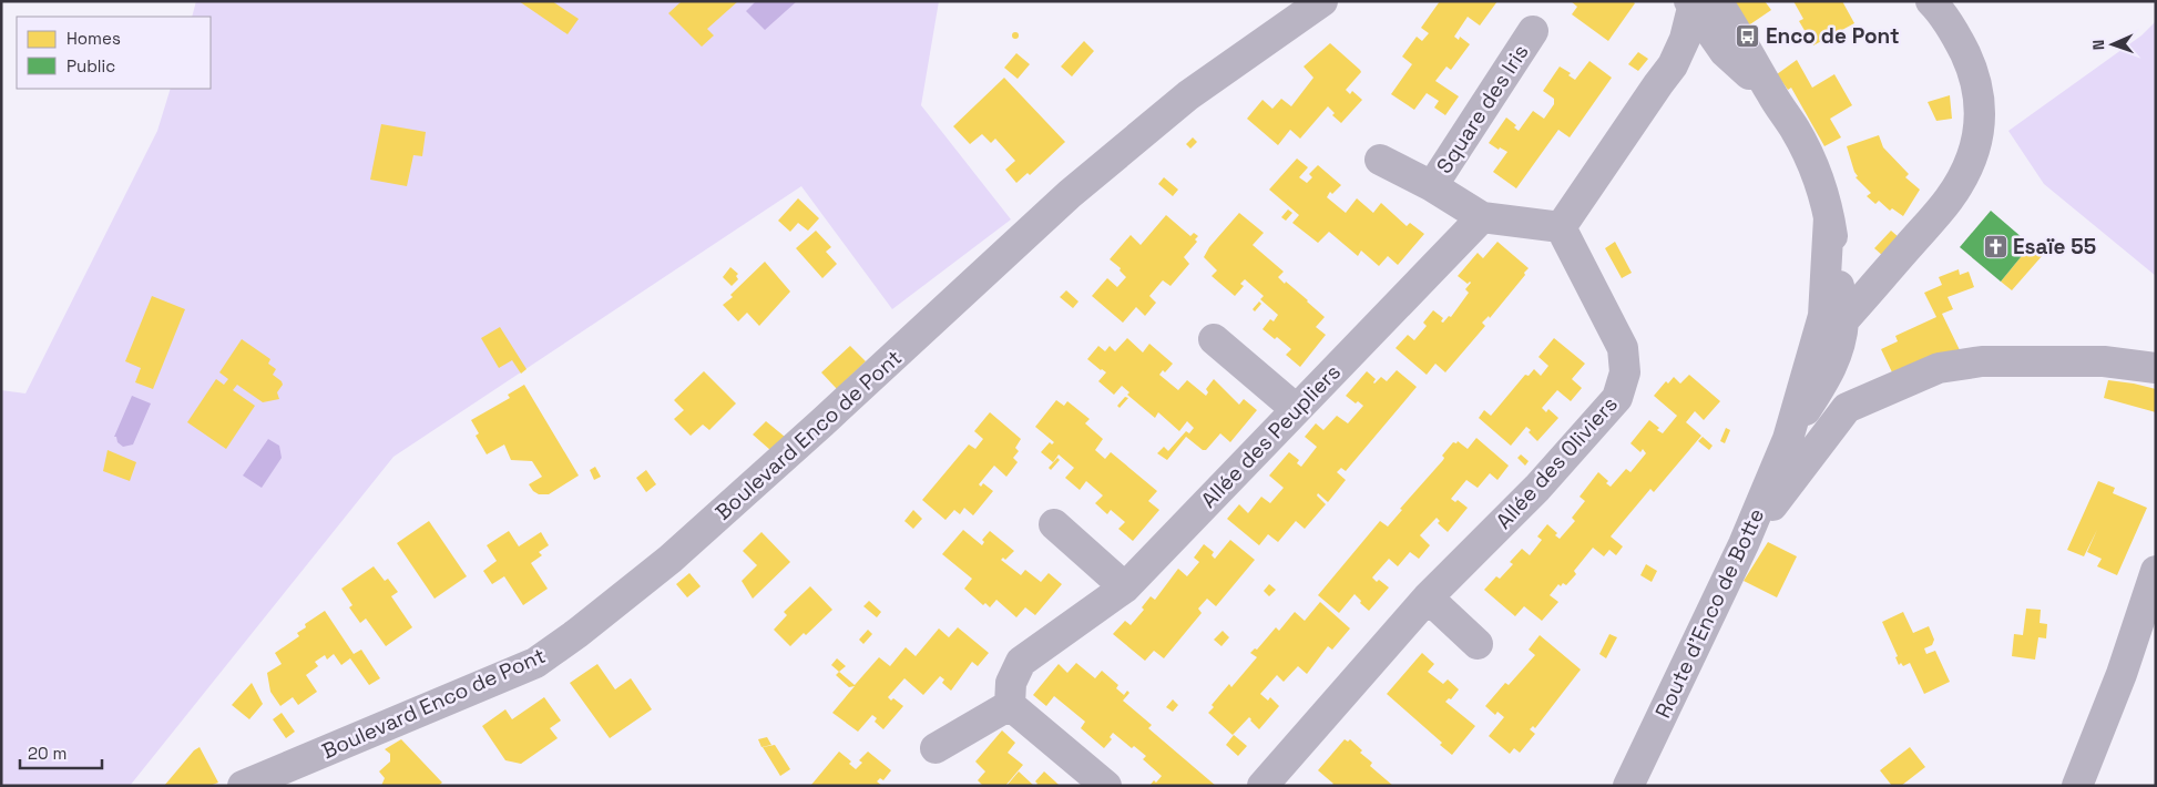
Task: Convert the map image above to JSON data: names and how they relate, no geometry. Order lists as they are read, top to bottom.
{
  "streets": {
    "street": [
      "Square des Iris",
      "Boulevard Enco de Pont",
      "Allée des Peupliers",
      "Allée des Oliviers",
      "Route d'Enco de Botte"
    ]
  },
  "places": {
    "bus stop": ["Enco de Pont"],
    "church": ["Esaïe 55"]
  },
  "legend": ["Homes", "Public"],
  "scale_bar": "20 m",
  "north": "left"
}
